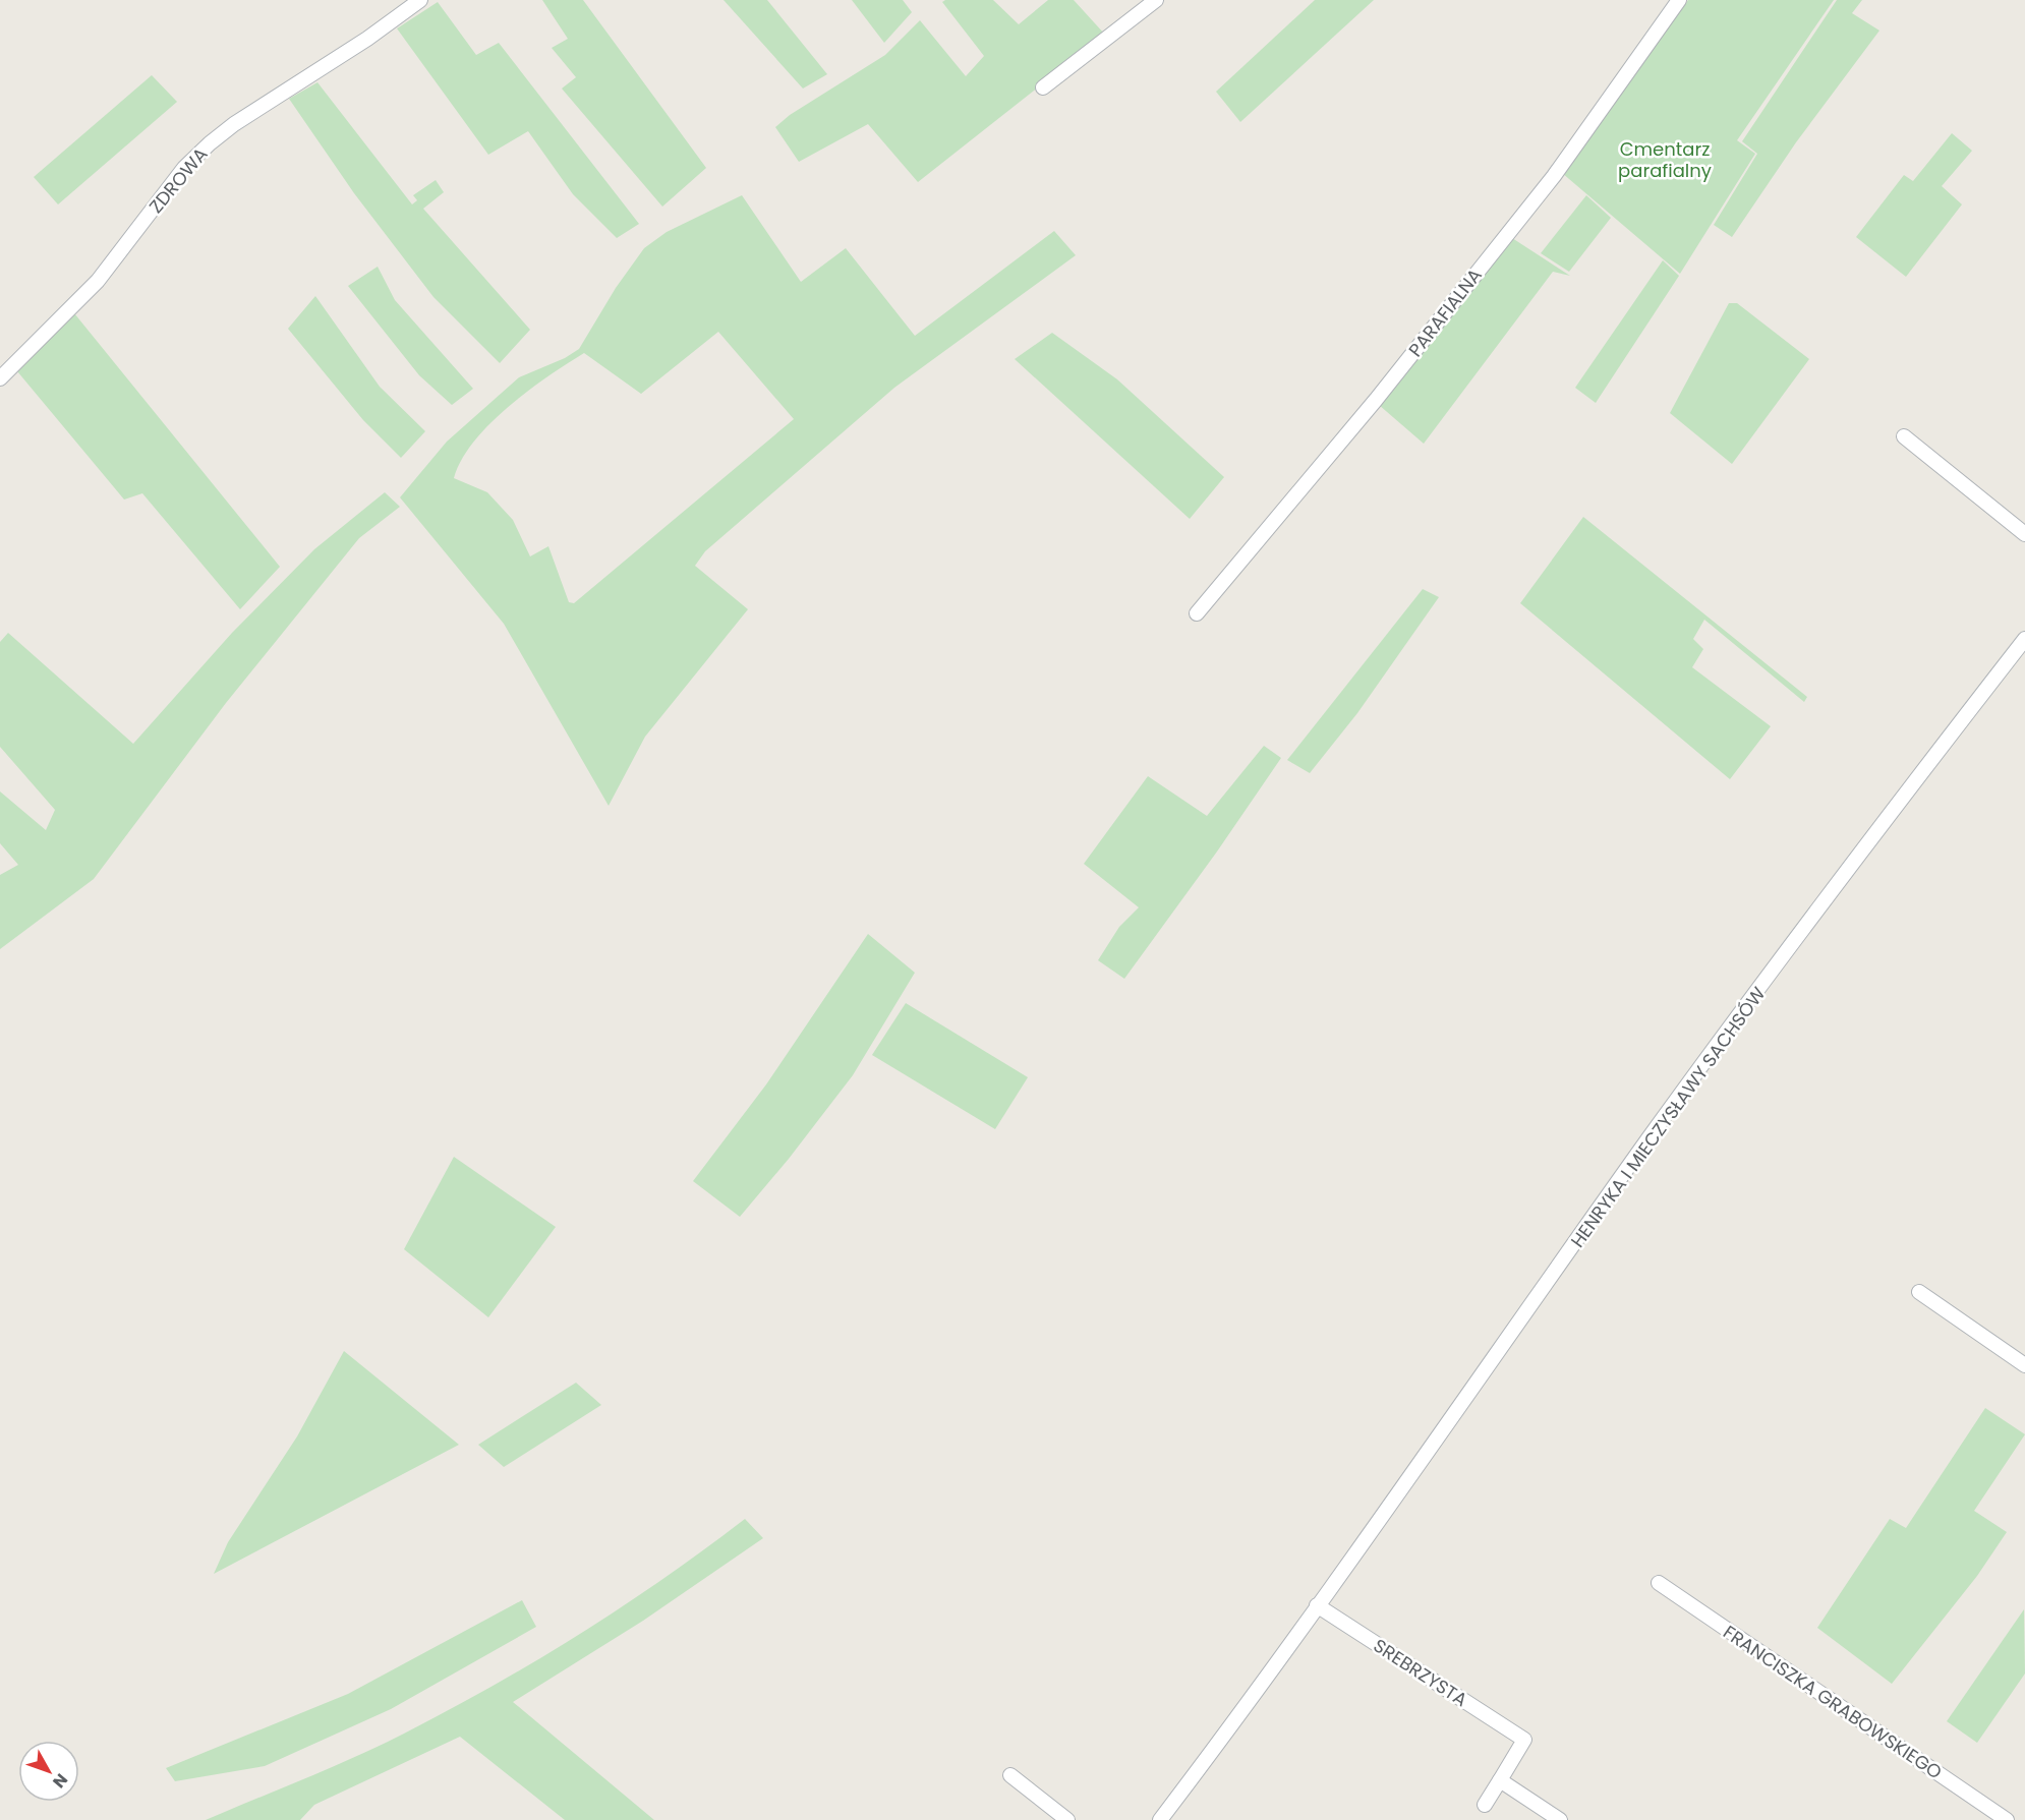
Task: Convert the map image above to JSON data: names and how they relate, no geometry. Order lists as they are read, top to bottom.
{
  "streets": {
    "street": [
      "ZDROWA",
      "PARAFIALNA",
      "HENRYKA I MIECZYSŁAWY SACHSÓW",
      "SREBRZYSTA",
      "FRANCISZKA GRABOWSKIEGO"
    ]
  },
  "crossings": [
    ["HENRYKA I MIECZYSŁAWY SACHSÓW", "SREBRZYSTA"]
  ],
  "parks": ["Cmentarz parafialny"],
  "north": "bottom right"
}
